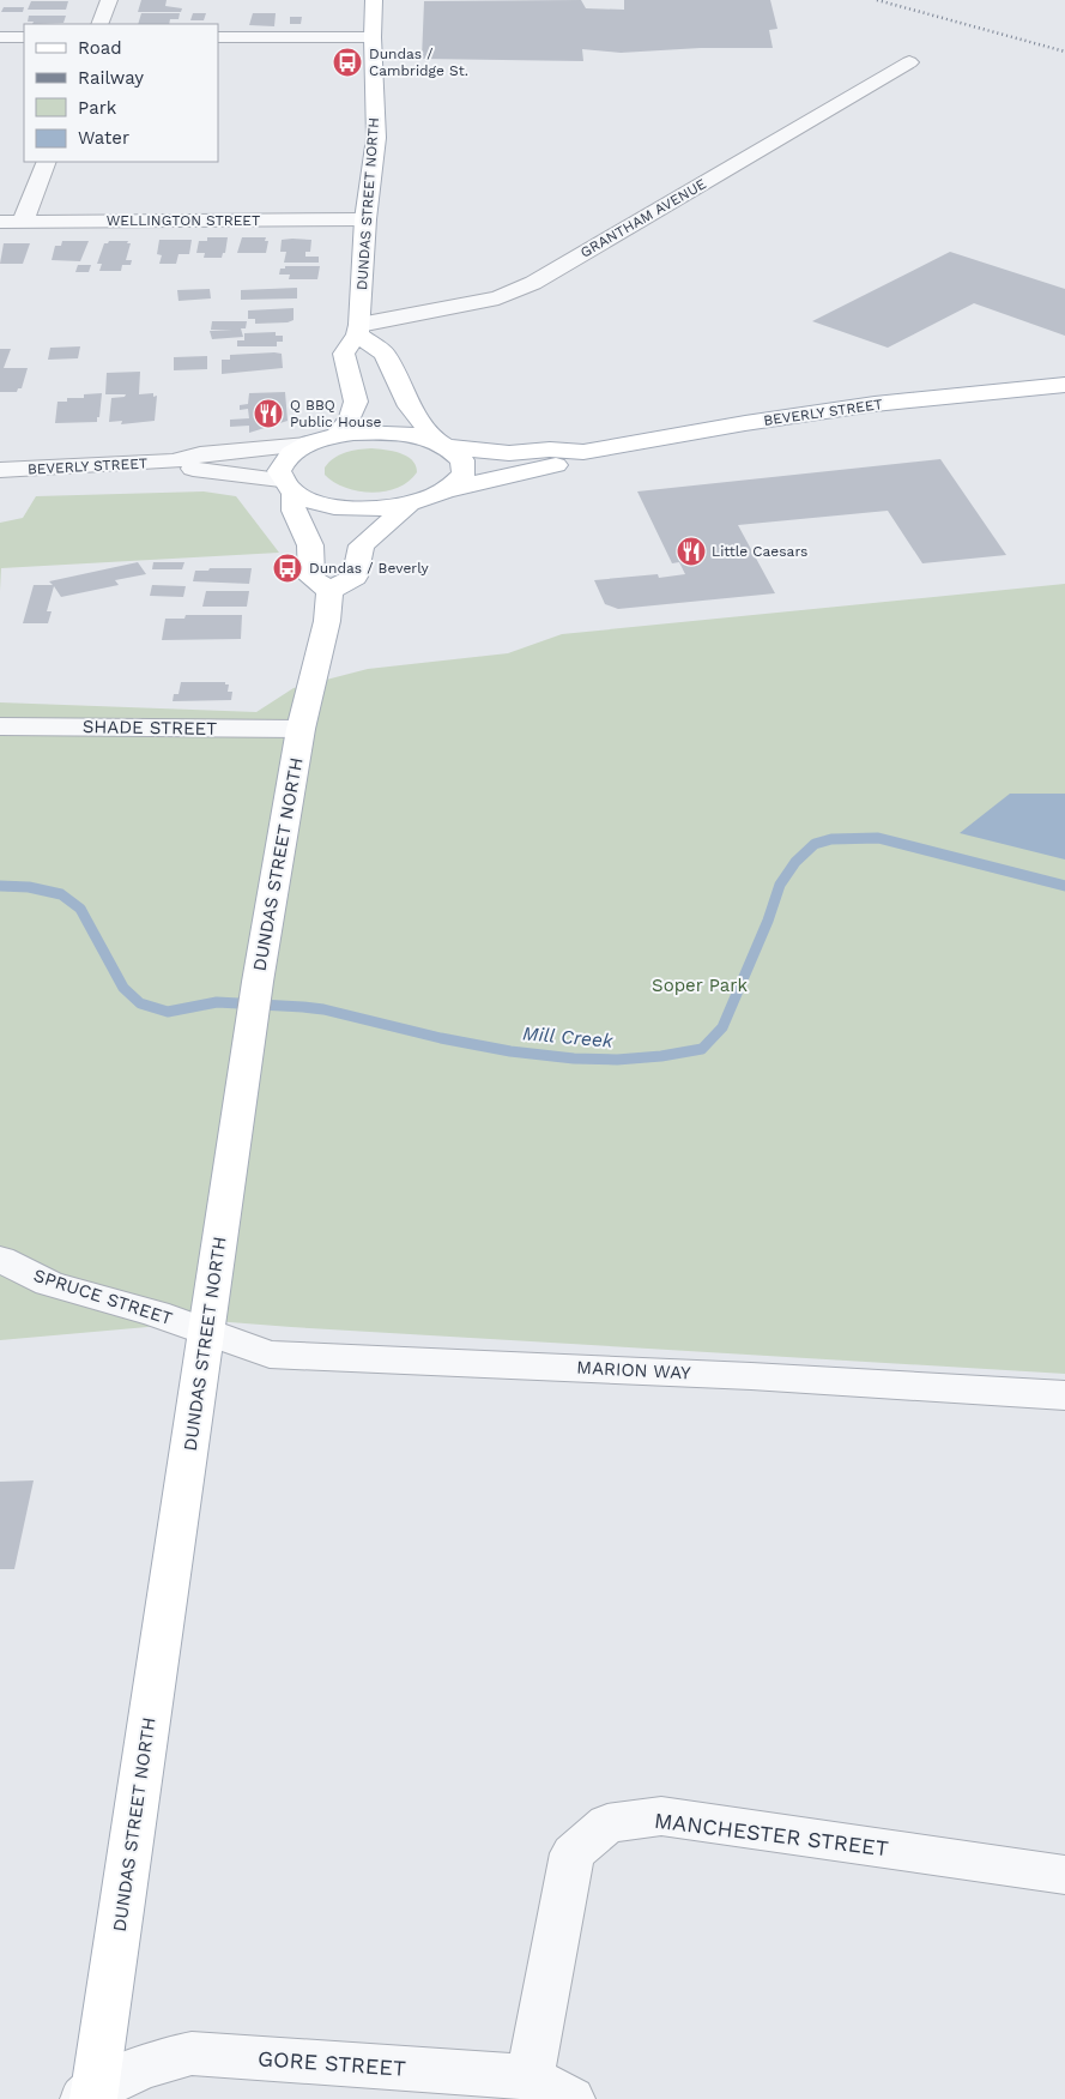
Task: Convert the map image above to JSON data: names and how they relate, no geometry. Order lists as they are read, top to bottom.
{
  "streets": {
    "main road": ["DUNDAS STREET NORTH", "BEVERLY STREET"],
    "street": [
      "GRANTHAM AVENUE",
      "WELLINGTON STREET",
      "SHADE STREET",
      "SPRUCE STREET",
      "MARION WAY",
      "MANCHESTER STREET",
      "GORE STREET"
    ]
  },
  "crossings": [
    ["DUNDAS STREET NORTH", "GRANTHAM AVENUE"],
    ["DUNDAS STREET NORTH", "WELLINGTON STREET"],
    ["DUNDAS STREET NORTH", "BEVERLY STREET"],
    ["DUNDAS STREET NORTH", "SHADE STREET"],
    ["DUNDAS STREET NORTH", "SPRUCE STREET"],
    ["DUNDAS STREET NORTH", "MARION WAY"],
    ["DUNDAS STREET NORTH", "GORE STREET"],
    ["SPRUCE STREET", "MARION WAY"],
    ["MANCHESTER STREET", "GORE STREET"]
  ],
  "water": ["Mill Creek"],
  "parks": ["Soper Park"],
  "places": {
    "bus stop": ["Dundas / Cambridge St.", "Dundas / Beverly"],
    "restaurant": ["Q BBQ Public House", "Little Caesars"]
  },
  "legend": [
    "Road",
    "Railway",
    "Park",
    "Water"
  ]
}
